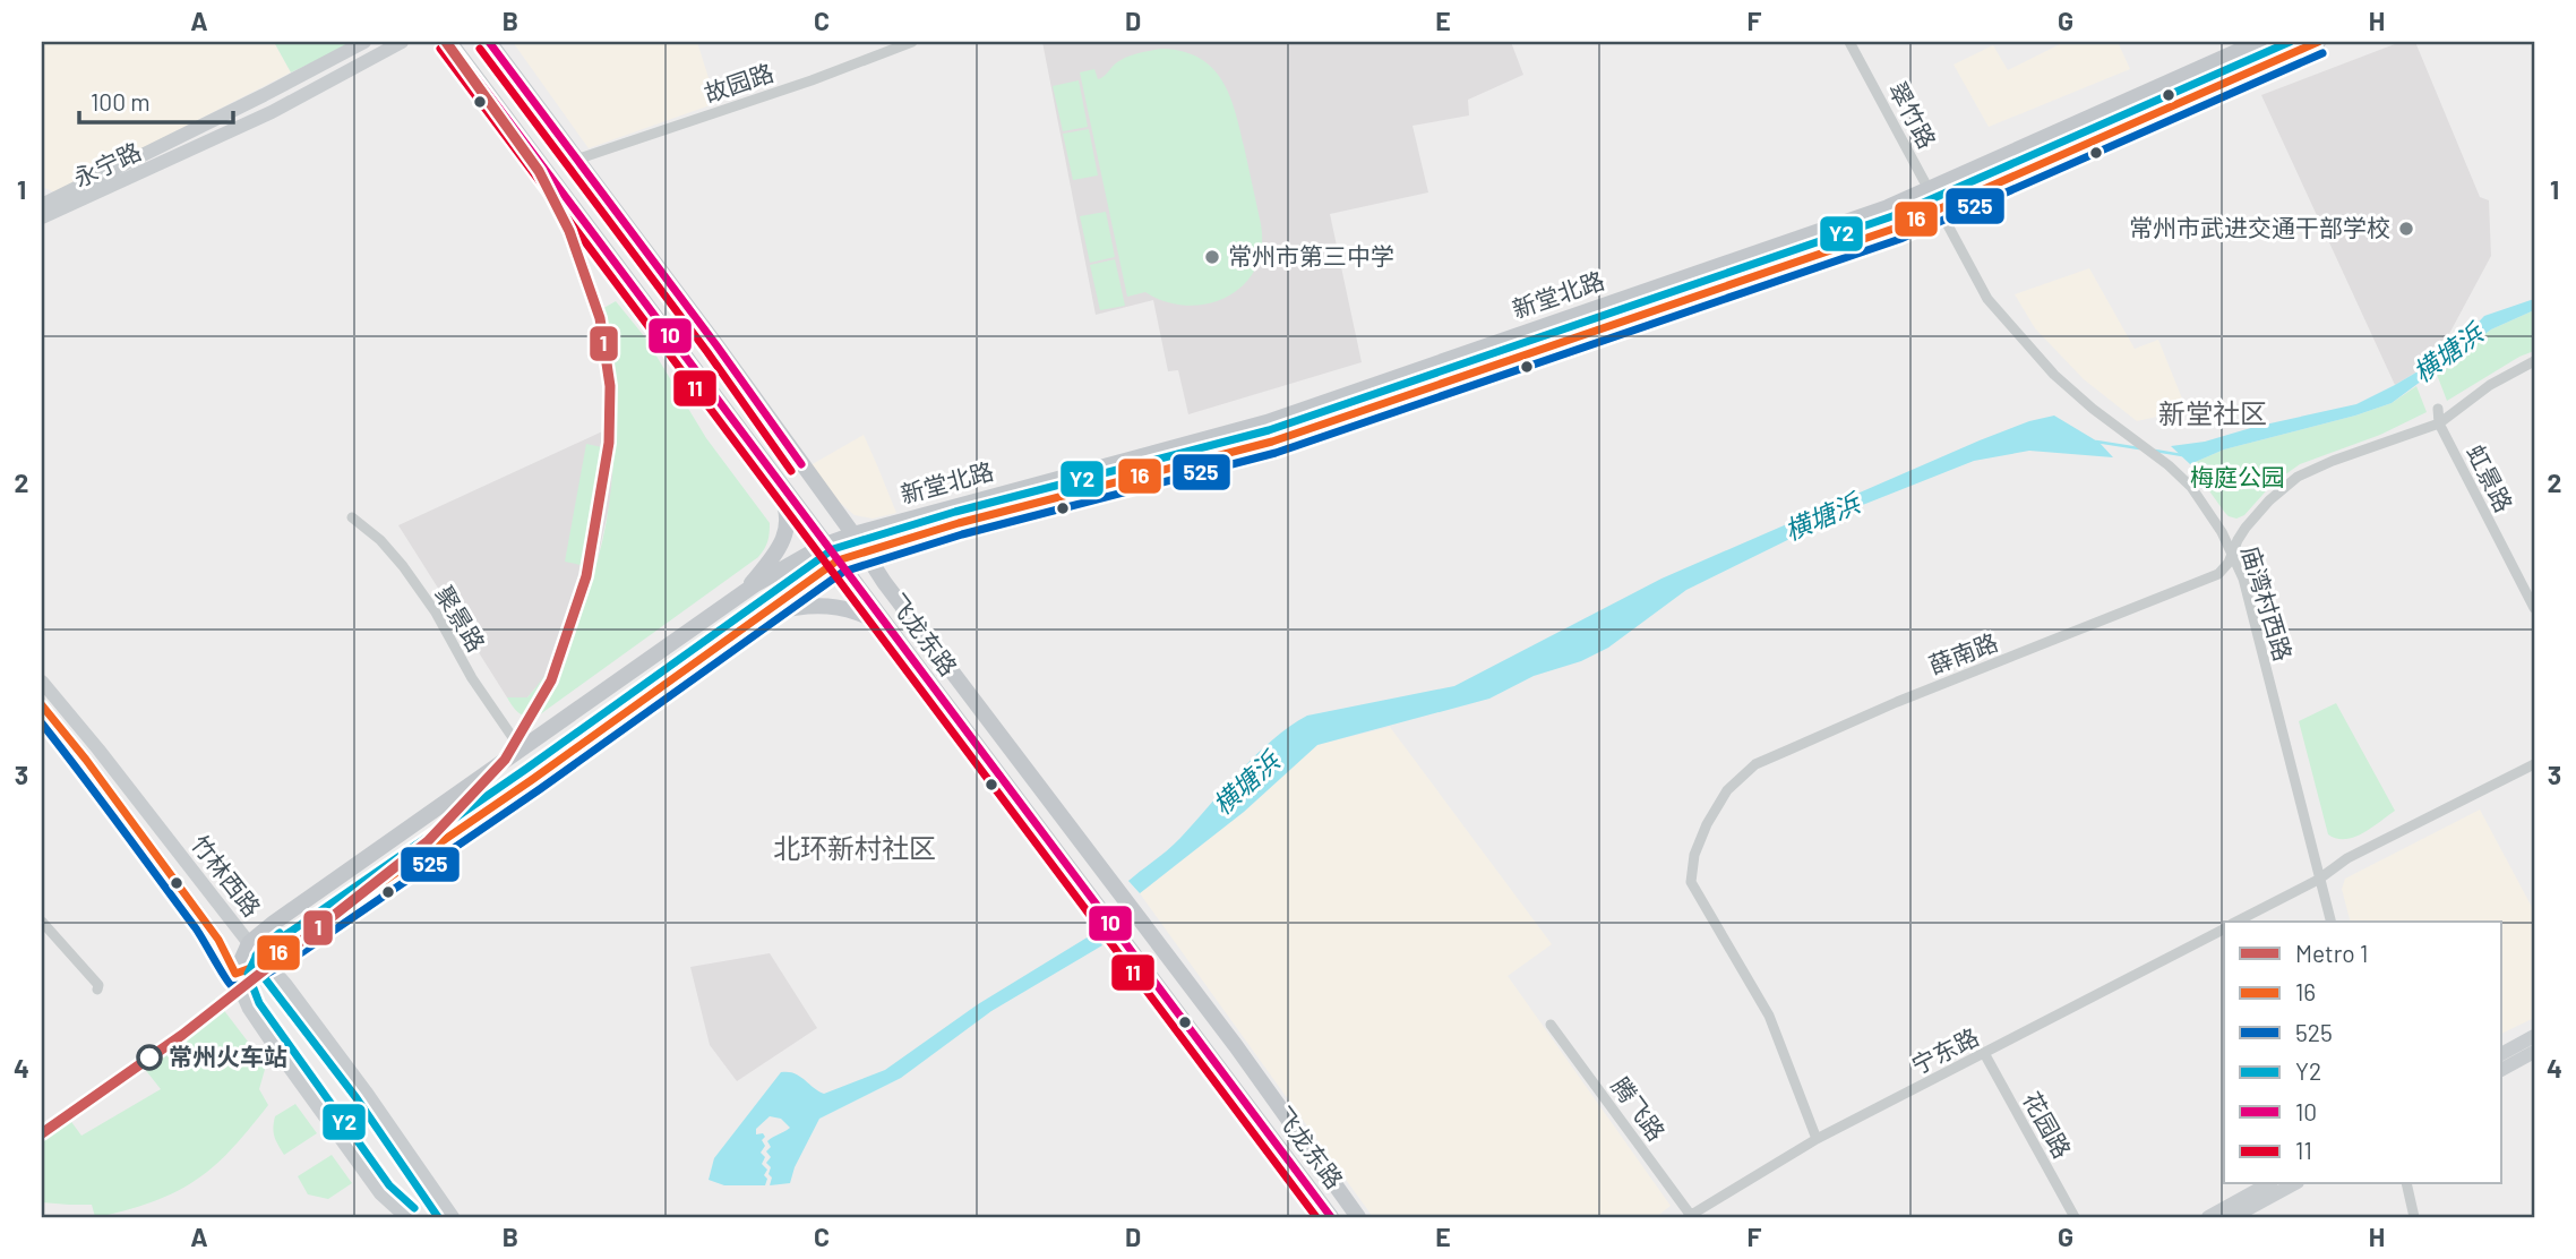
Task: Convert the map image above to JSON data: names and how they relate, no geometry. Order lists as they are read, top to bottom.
{
  "streets": {
    "main road": [
      "永宁路",
      "新堂北路",
      "飞龙东路",
      "竹林西路"
    ],
    "street": [
      "故园路",
      "翠竹路",
      "虹景路",
      "庙湾村西路",
      "聚景路",
      "薛南路",
      "宁东路",
      "腾飞路",
      "花园路"
    ]
  },
  "crossings": [
    ["故园路", "飞龙东路"],
    ["翠竹路", "新堂北路"],
    ["翠竹路", "庙湾村西路"],
    ["新堂北路", "庙湾村西路"],
    ["新堂北路", "飞龙东路"],
    ["新堂北路", "竹林西路"],
    ["虹景路", "薛南路"],
    ["庙湾村西路", "薛南路"],
    ["薛南路", "宁东路"],
    ["宁东路", "腾飞路"],
    ["宁东路", "花园路"]
  ],
  "districts": ["新堂社区", "北环新村社区"],
  "water": ["横塘浜"],
  "parks": ["梅庭公园"],
  "places": ["常州市武进交通干部学校", "常州市第三中学", "常州火车站"],
  "lines": [
    "metro line 1",
    "transit line 16",
    "transit line Y2",
    "transit line 10",
    "transit line 11",
    "transit line 525"
  ],
  "legend": [
    "Metro 1",
    "16",
    "525",
    "Y2",
    "10",
    "11"
  ],
  "scale_bar": "100 m",
  "grid": {
    "columns": [
      "A",
      "B",
      "C",
      "D",
      "E",
      "F",
      "G",
      "H"
    ],
    "rows": [
      "1",
      "2",
      "3",
      "4"
    ]
  }
}
